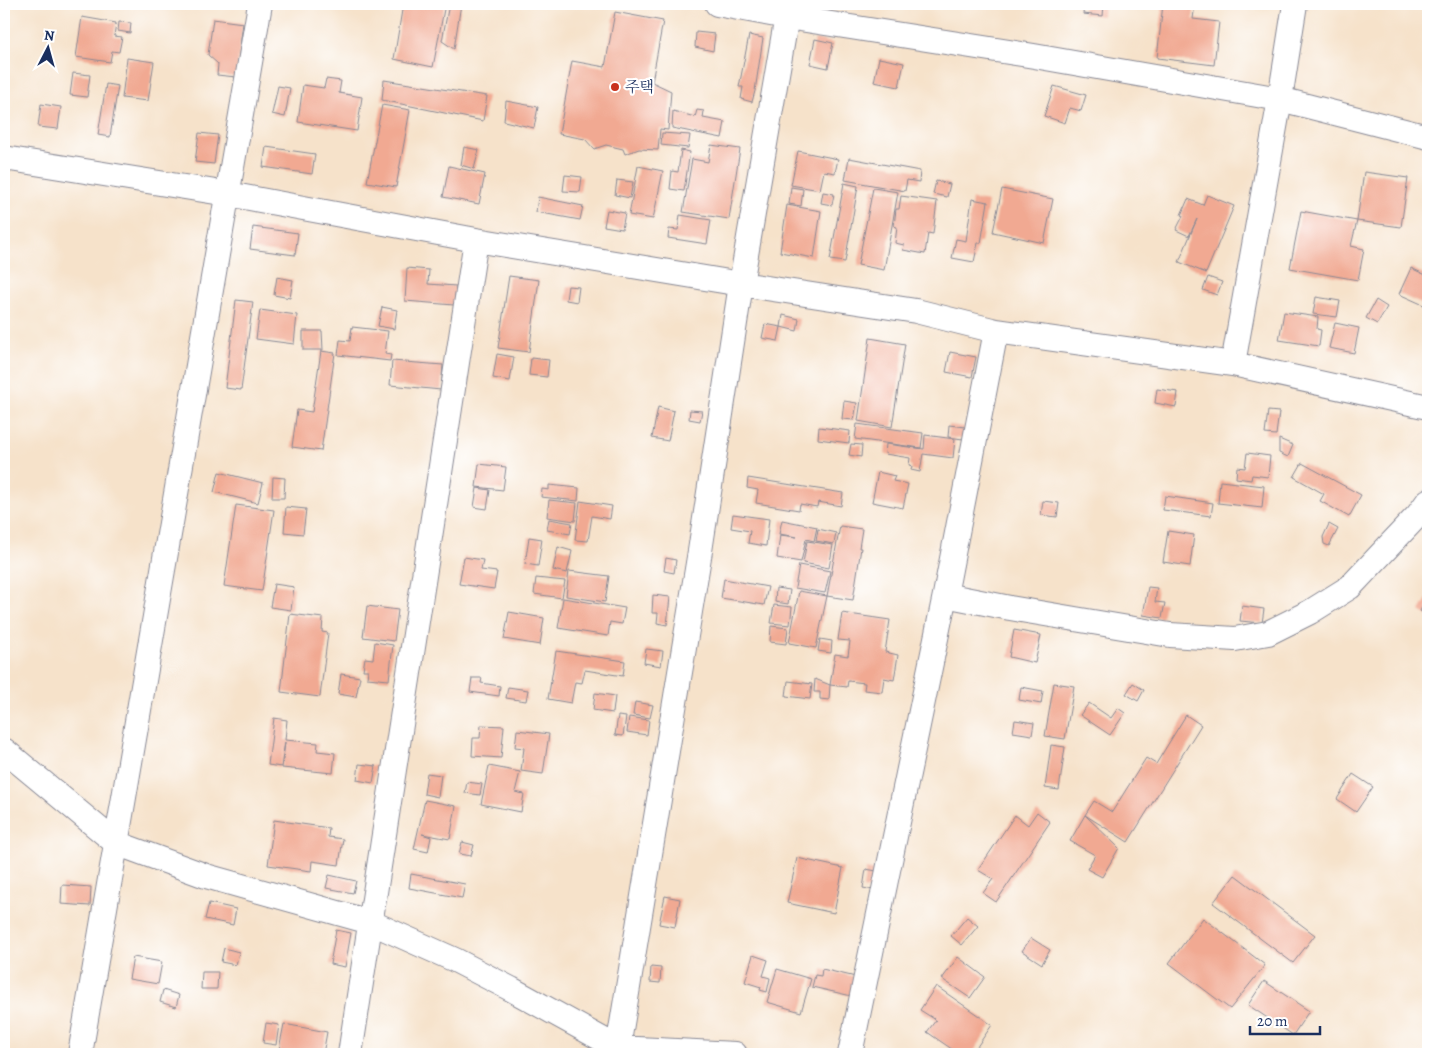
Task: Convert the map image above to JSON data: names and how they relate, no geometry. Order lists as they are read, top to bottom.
{
  "places": ["주택"],
  "scale_bar": "20 m",
  "north": "top"
}
